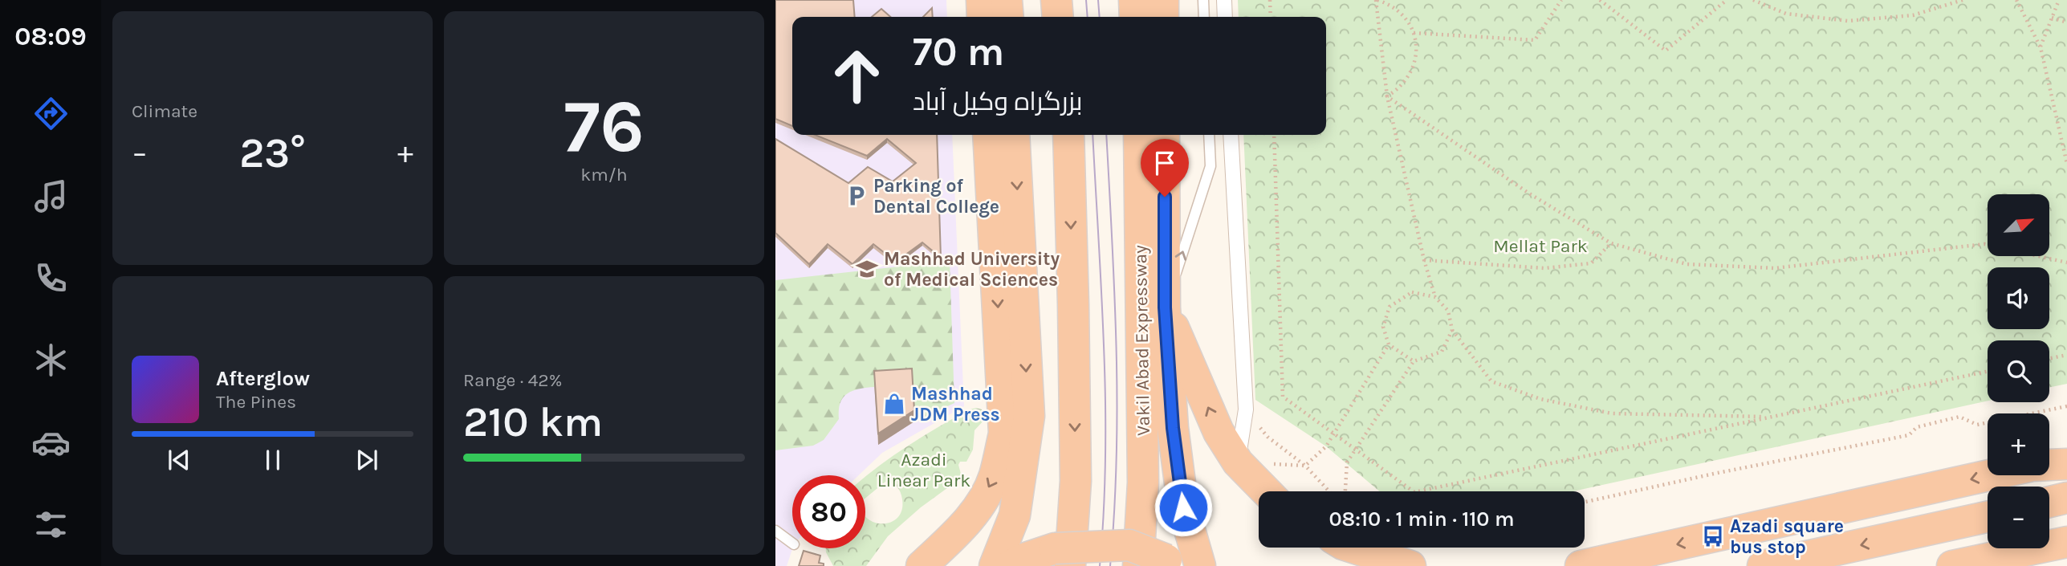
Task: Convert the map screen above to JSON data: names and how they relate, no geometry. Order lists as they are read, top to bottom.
{
  "streets": {
    "highway": ["Vakil Abad Expressway"]
  },
  "parks": ["Mellat Park", "Azadi Linear Park"],
  "places": {
    "parking": ["Parking of Dental College"],
    "school or university": ["Mashhad University of Medical Sciences"],
    "shop": ["Mashhad JDM Press"],
    "bus stop": ["Azadi square bus stop"]
  },
  "north": "top right",
  "page": {
    "tabs": "08:09",
    "tile": [
      "Climate",
      ["76", "km/h"],
      ["Range · 42%", "210 km"]
    ],
    "turn": ["70 m", "بزرگراه وکیل آباد"],
    "heat": ["−", "23°", "+"],
    "map_buttons": ["+", "−"],
    "song": ["Afterglow", "The Pines"],
    "limit": "80",
    "trip": "08:10 · 1 min · 110 m"
  }
}
